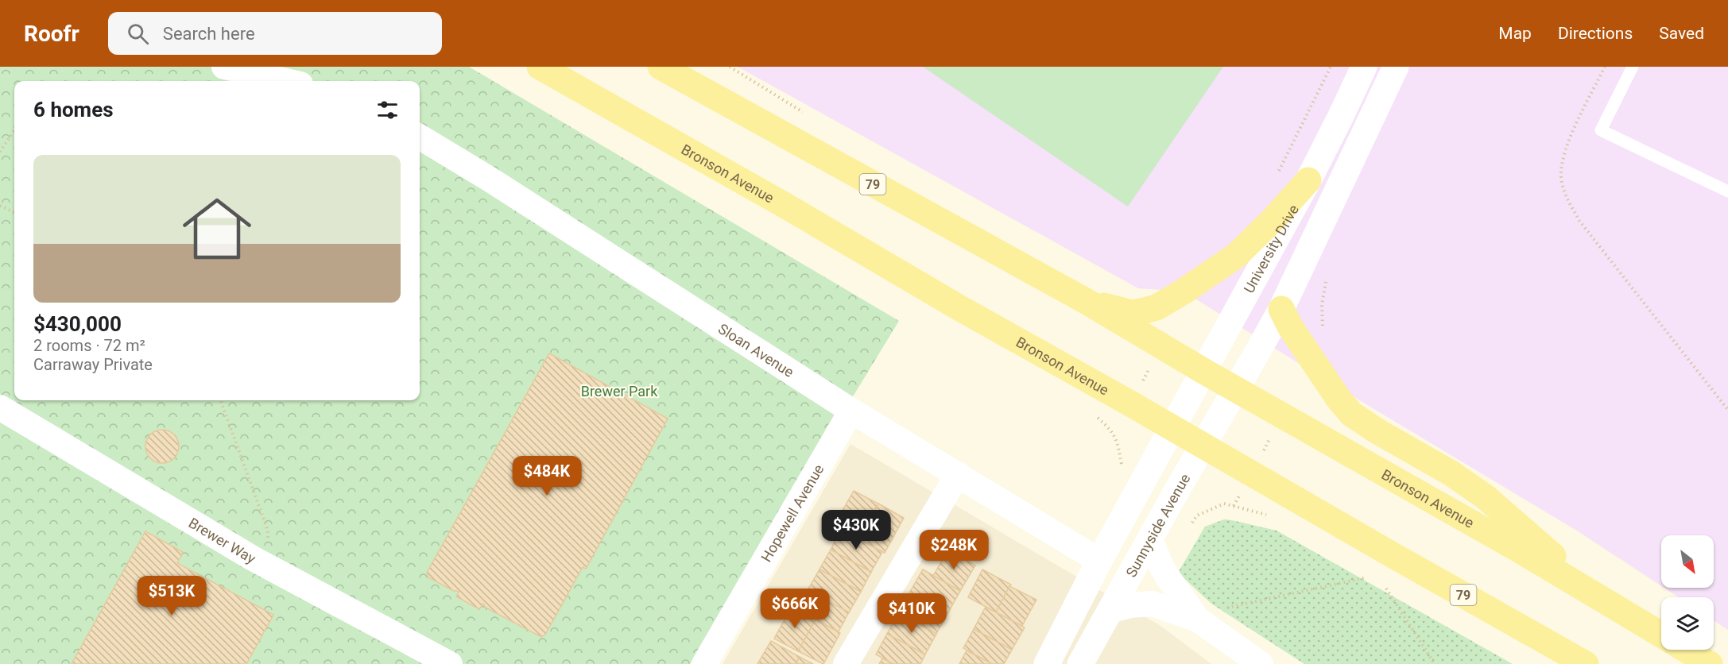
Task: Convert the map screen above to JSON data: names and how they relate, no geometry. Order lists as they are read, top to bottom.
{
  "streets": {
    "main road": ["Bronson Avenue", "79"],
    "street": [
      "University Drive",
      "Sloan Avenue",
      "Hopewell Avenue",
      "Sunnyside Avenue",
      "Brewer Way"
    ]
  },
  "crossings": [
    ["Bronson Avenue", "University Drive"],
    ["Bronson Avenue", "Sunnyside Avenue"],
    ["Sloan Avenue", "Hopewell Avenue"]
  ],
  "parks": ["Brewer Park"],
  "north": "bottom right",
  "page": {
    "header": "Roofr",
    "search": "Search here",
    "nav": ["Map", "Directions", "Saved"],
    "heading": "6 homes",
    "list": [
      {
        "name": "$430,000",
        "note": "2 rooms · 72 m² · Carraway Private"
      }
    ],
    "price": [
      "$484K",
      "$430K",
      "$248K",
      "$513K",
      "$666K",
      "$410K"
    ]
  }
}
